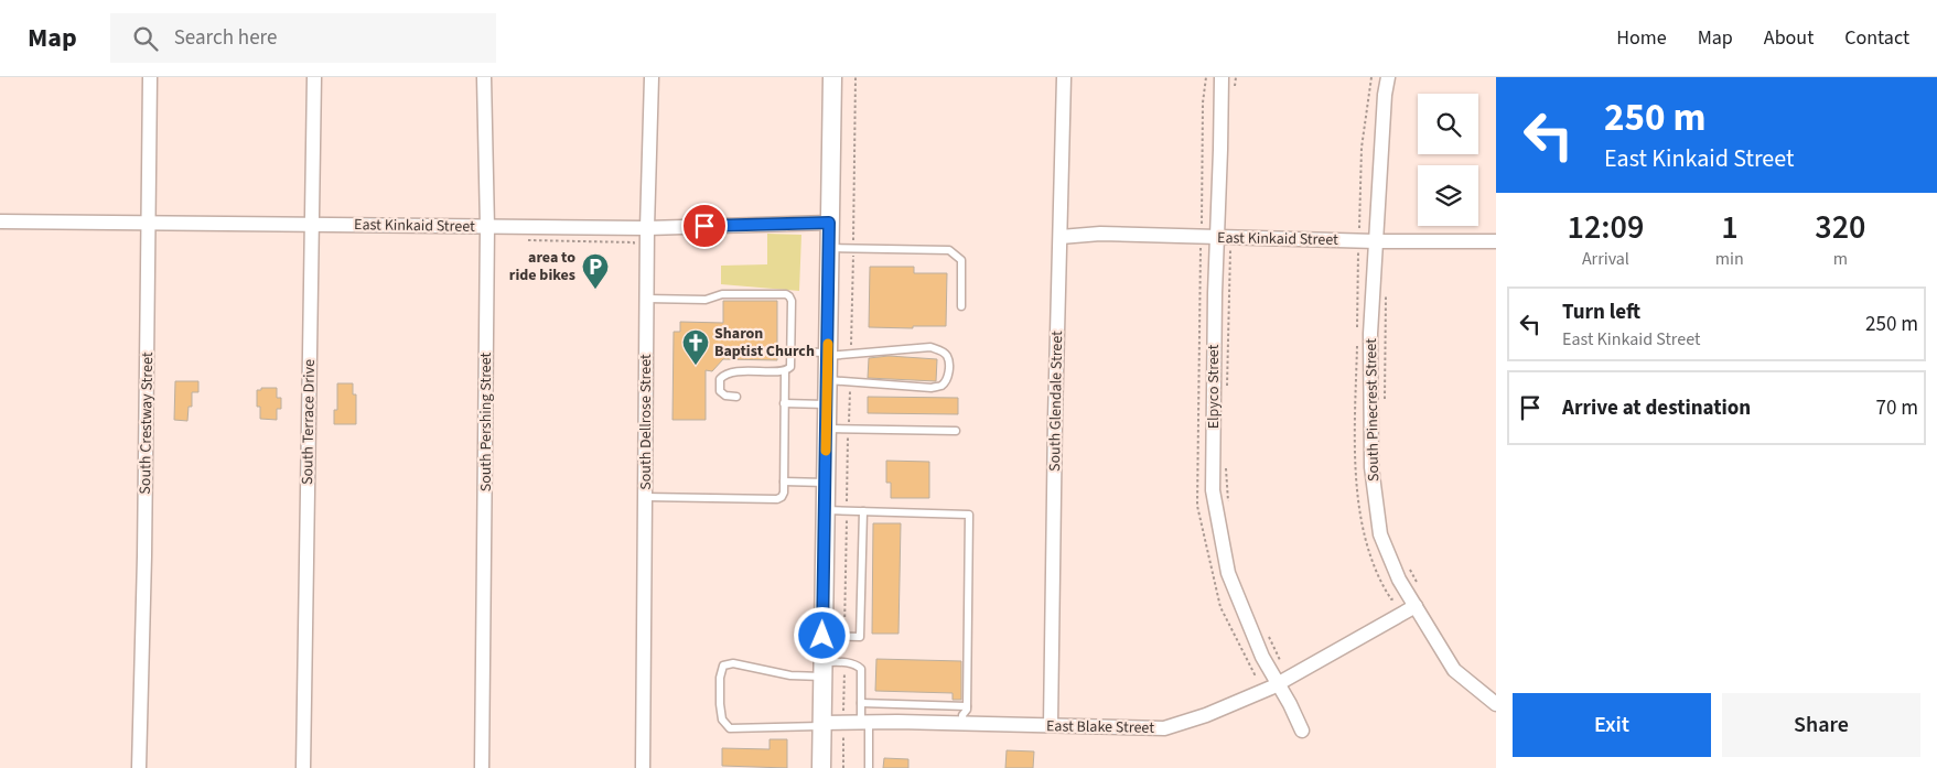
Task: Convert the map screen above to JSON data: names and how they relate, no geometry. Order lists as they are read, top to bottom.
{
  "streets": {
    "street": [
      "East Kinkaid Street",
      "Elpyco Street",
      "South Glendale Street",
      "South Pinecrest Street",
      "South Terrace Drive",
      "South Pershing Street",
      "South Dellrose Street",
      "South Crestway Street",
      "East Blake Street"
    ]
  },
  "crossings": [
    ["East Kinkaid Street", "Elpyco Street"],
    ["East Kinkaid Street", "South Glendale Street"],
    ["East Kinkaid Street", "South Pinecrest Street"],
    ["East Kinkaid Street", "South Terrace Drive"],
    ["East Kinkaid Street", "South Pershing Street"],
    ["East Kinkaid Street", "South Dellrose Street"],
    ["East Kinkaid Street", "South Crestway Street"],
    ["Elpyco Street", "East Blake Street"],
    ["South Glendale Street", "East Blake Street"],
    ["South Pinecrest Street", "East Blake Street"]
  ],
  "places": {
    "parking": ["area to ride bikes"],
    "church": ["Sharon Baptist Church"]
  },
  "page": {
    "header": "Map",
    "search": "Search here",
    "nav": [
      "Home",
      "Map",
      "About",
      "Contact"
    ],
    "turn": ["250 m", "East Kinkaid Street"],
    "eta": [
      "12:09",
      "Arrival",
      "1",
      "min",
      "320",
      "m"
    ],
    "list": [
      {
        "name": "Turn left",
        "note": "East Kinkaid Street",
        "value": "250 m"
      },
      {
        "name": "Arrive at destination",
        "value": "70 m"
      }
    ],
    "buttons": ["Exit", "Share"]
  }
}
